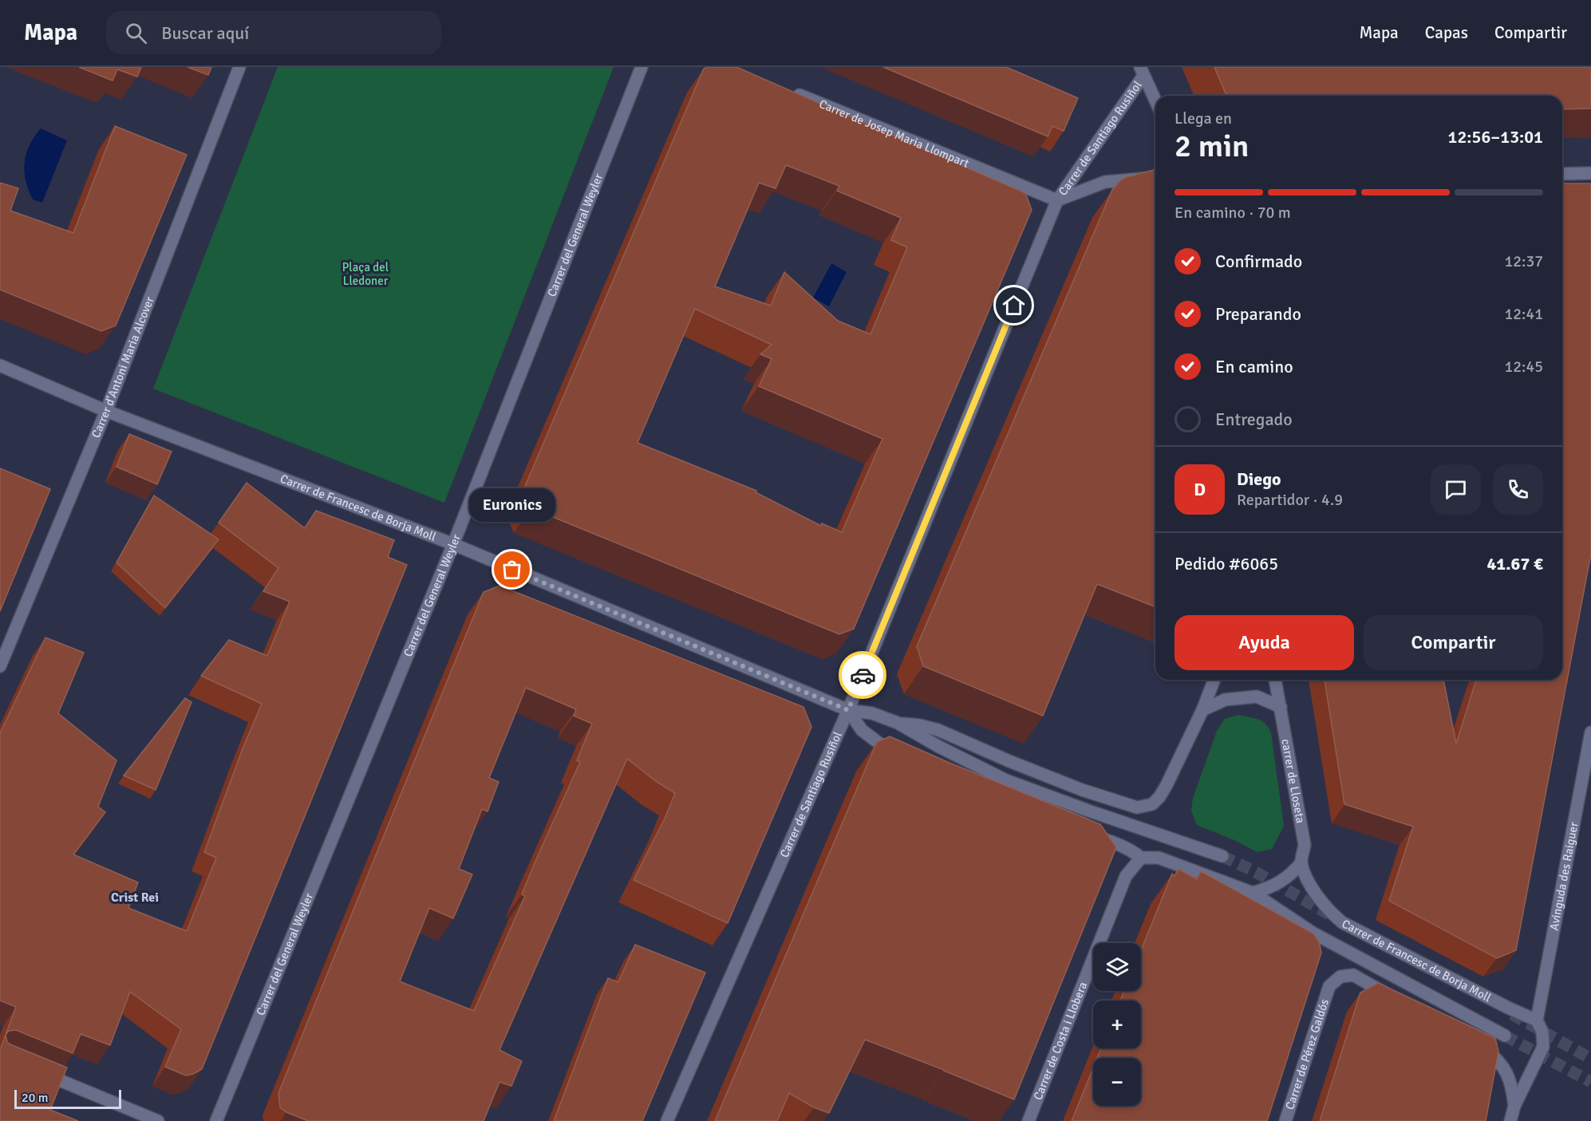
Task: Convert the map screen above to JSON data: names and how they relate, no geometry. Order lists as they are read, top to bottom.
{
  "streets": {
    "street": [
      "Carrer de Josep Maria Llompart",
      "Carrer de Santiago Rusiñol",
      "Carrer del General Weyler",
      "Carrer d'Antoni Maria Alcover",
      "Carrer de Francesc de Borja Moll",
      "carrer de Lloseta",
      "Avinguda des Raiguer",
      "Carrer de Costa i Llobera",
      "Carrer de Pérez Galdós"
    ]
  },
  "crossings": [
    ["Carrer de Josep Maria Llompart", "Carrer de Santiago Rusiñol"],
    ["Carrer de Santiago Rusiñol", "Carrer de Francesc de Borja Moll"],
    ["Carrer del General Weyler", "Carrer de Francesc de Borja Moll"],
    ["Carrer d'Antoni Maria Alcover", "Carrer de Francesc de Borja Moll"],
    ["Carrer de Francesc de Borja Moll", "carrer de Lloseta"],
    ["Carrer de Francesc de Borja Moll", "Avinguda des Raiguer"]
  ],
  "districts": ["Crist Rei"],
  "parks": ["Plaça del Lledoner"],
  "places": ["Euronics"],
  "scale_bar": "20 m",
  "page": {
    "header": "Mapa",
    "search": "Buscar aquí",
    "nav": ["Mapa", "Capas", "Compartir"],
    "heading": ["2 min", "Llega en", "12:56–13:01"],
    "panel": [
      "Diego",
      "Repartidor · 4.9",
      "Pedido #6065",
      "41.67 €"
    ],
    "bar": "En camino · 70 m",
    "list": [
      ["Confirmado", "12:37"],
      ["Preparando", "12:41"],
      ["En camino", "12:45"],
      "Entregado"
    ],
    "round": "D",
    "bubble": "Euronics",
    "buttons": ["Ayuda", "Compartir"],
    "map_buttons": ["+", "−"],
    "scale": "20 m"
  }
}
